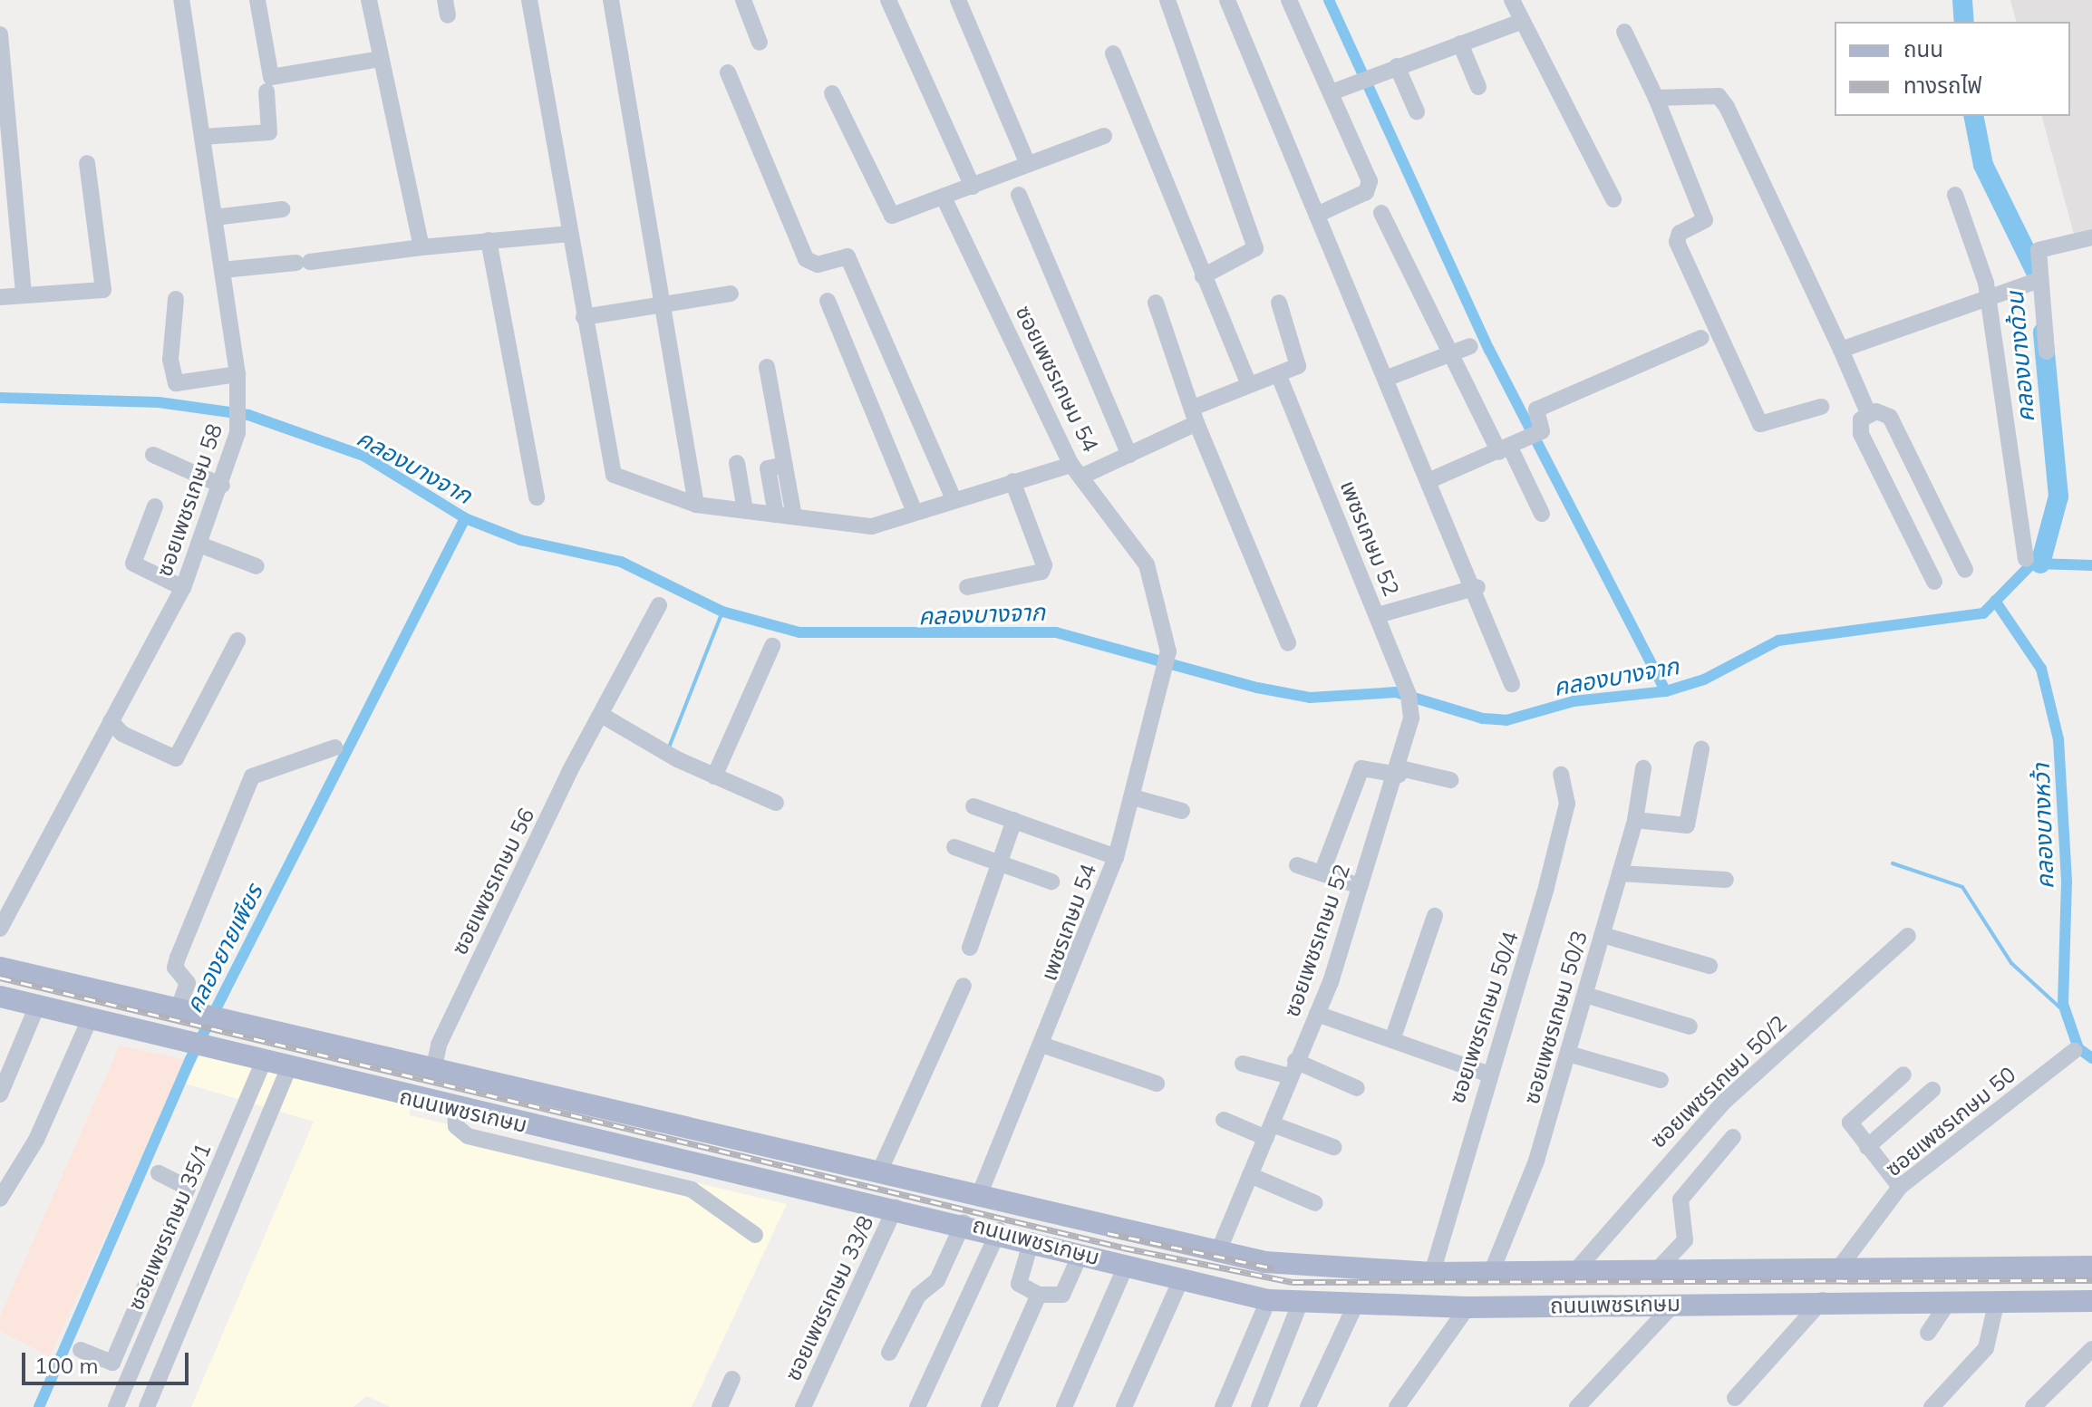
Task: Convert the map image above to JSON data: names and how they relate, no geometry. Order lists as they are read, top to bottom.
{
  "streets": {
    "main road": ["ถนนเพชรเกษม"],
    "street": [
      "ซอยเพชรเกษม 54",
      "ซอยเพชรเกษม 58",
      "เพชรเกษม 52",
      "ซอยเพชรเกษม 56",
      "เพชรเกษม 54",
      "ซอยเพชรเกษม 52",
      "ซอยเพชรเกษม 50/4",
      "ซอยเพชรเกษม 50/3",
      "ซอยเพชรเกษม 50/2",
      "ซอยเพชรเกษม 50",
      "ซอยเพชรเกษม 35/1",
      "ซอยเพชรเกษม 33/8"
    ]
  },
  "crossings": [
    ["ซอยเพชรเกษม 54", "เพชรเกษม 54"],
    ["เพชรเกษม 52", "ซอยเพชรเกษม 52"],
    ["ซอยเพชรเกษม 56", "ถนนเพชรเกษม"],
    ["เพชรเกษม 54", "ถนนเพชรเกษม"],
    ["ซอยเพชรเกษม 52", "ถนนเพชรเกษม"],
    ["ซอยเพชรเกษม 50/4", "ถนนเพชรเกษม"],
    ["ซอยเพชรเกษม 50/3", "ถนนเพชรเกษม"],
    ["ซอยเพชรเกษม 50/2", "ถนนเพชรเกษม"],
    ["ถนนเพชรเกษม", "ซอยเพชรเกษม 50"],
    ["ถนนเพชรเกษม", "ซอยเพชรเกษม 35/1"],
    ["ถนนเพชรเกษม", "ซอยเพชรเกษม 33/8"]
  ],
  "water": [
    "คลองบางด้วน",
    "คลองบางจาก",
    "คลองบางหว้า",
    "คลองยายเพียร"
  ],
  "legend": ["ถนน", "ทางรถไฟ"],
  "scale_bar": "100 m"
}
